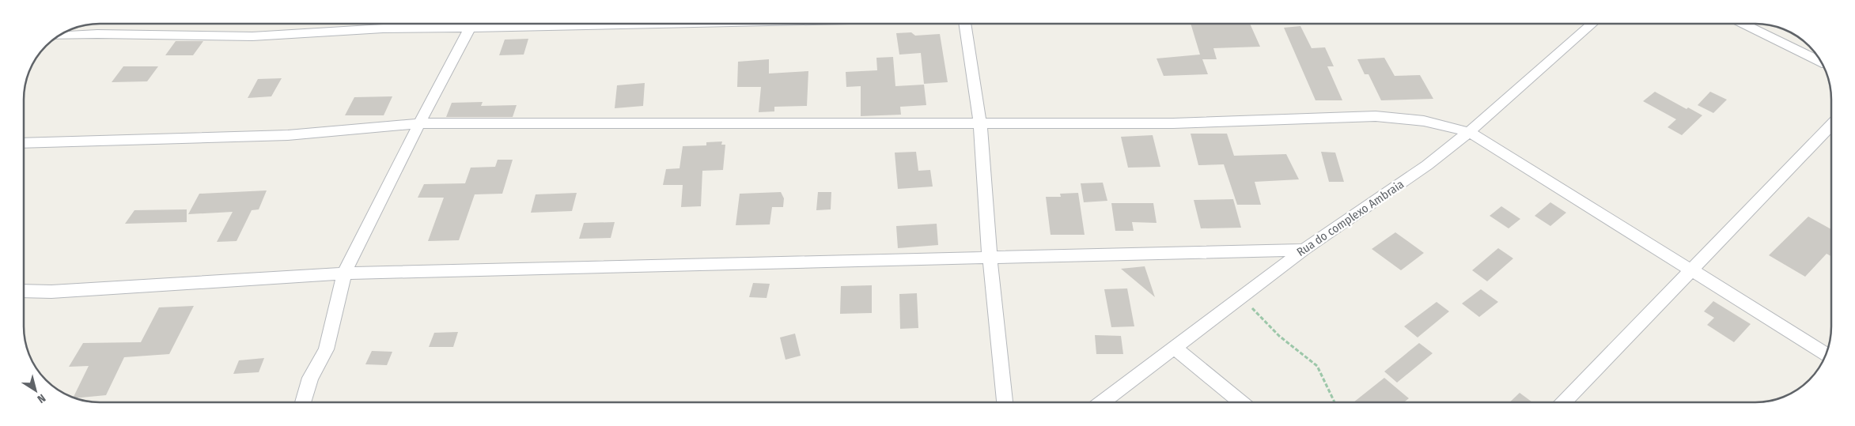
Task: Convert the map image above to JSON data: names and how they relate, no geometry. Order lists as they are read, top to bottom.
{
  "streets": {
    "street": ["Rua do complexo Ambraia"]
  },
  "north": "bottom right"
}
